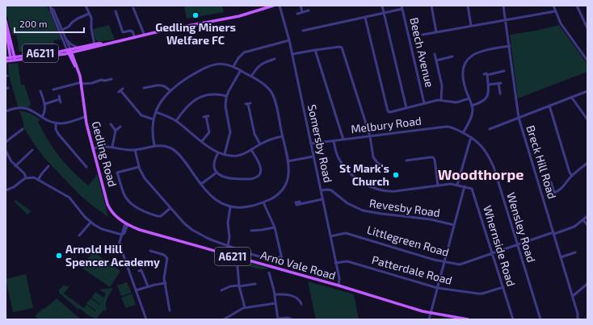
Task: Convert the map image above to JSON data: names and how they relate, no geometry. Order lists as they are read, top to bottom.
{
  "streets": {
    "main road": ["A6211", "Gedling Road", "Arno Vale Road"],
    "street": [
      "Beech Avenue",
      "Melbury Road",
      "Somersby Road",
      "Breck Hill Road",
      "Revesby Road",
      "Wensley Road",
      "Littlegreen Road",
      "Whernside Road",
      "Patterdale Road"
    ]
  },
  "crossings": [
    ["A6211", "Gedling Road"],
    ["Melbury Road", "Somersby Road"],
    ["Melbury Road", "Wensley Road"],
    ["Somersby Road", "Revesby Road"],
    ["Somersby Road", "Littlegreen Road"],
    ["Somersby Road", "Arno Vale Road"],
    ["Somersby Road", "Patterdale Road"],
    ["Gedling Road", "Arno Vale Road"],
    ["Breck Hill Road", "Littlegreen Road"],
    ["Wensley Road", "Littlegreen Road"],
    ["Littlegreen Road", "Whernside Road"],
    ["Whernside Road", "Patterdale Road"]
  ],
  "districts": ["Woodthorpe"],
  "places": ["Gedling Miners Welfare FC", "St Mark's Church", "Arnold Hill Spencer Academy"],
  "scale_bar": "200 m"
}
